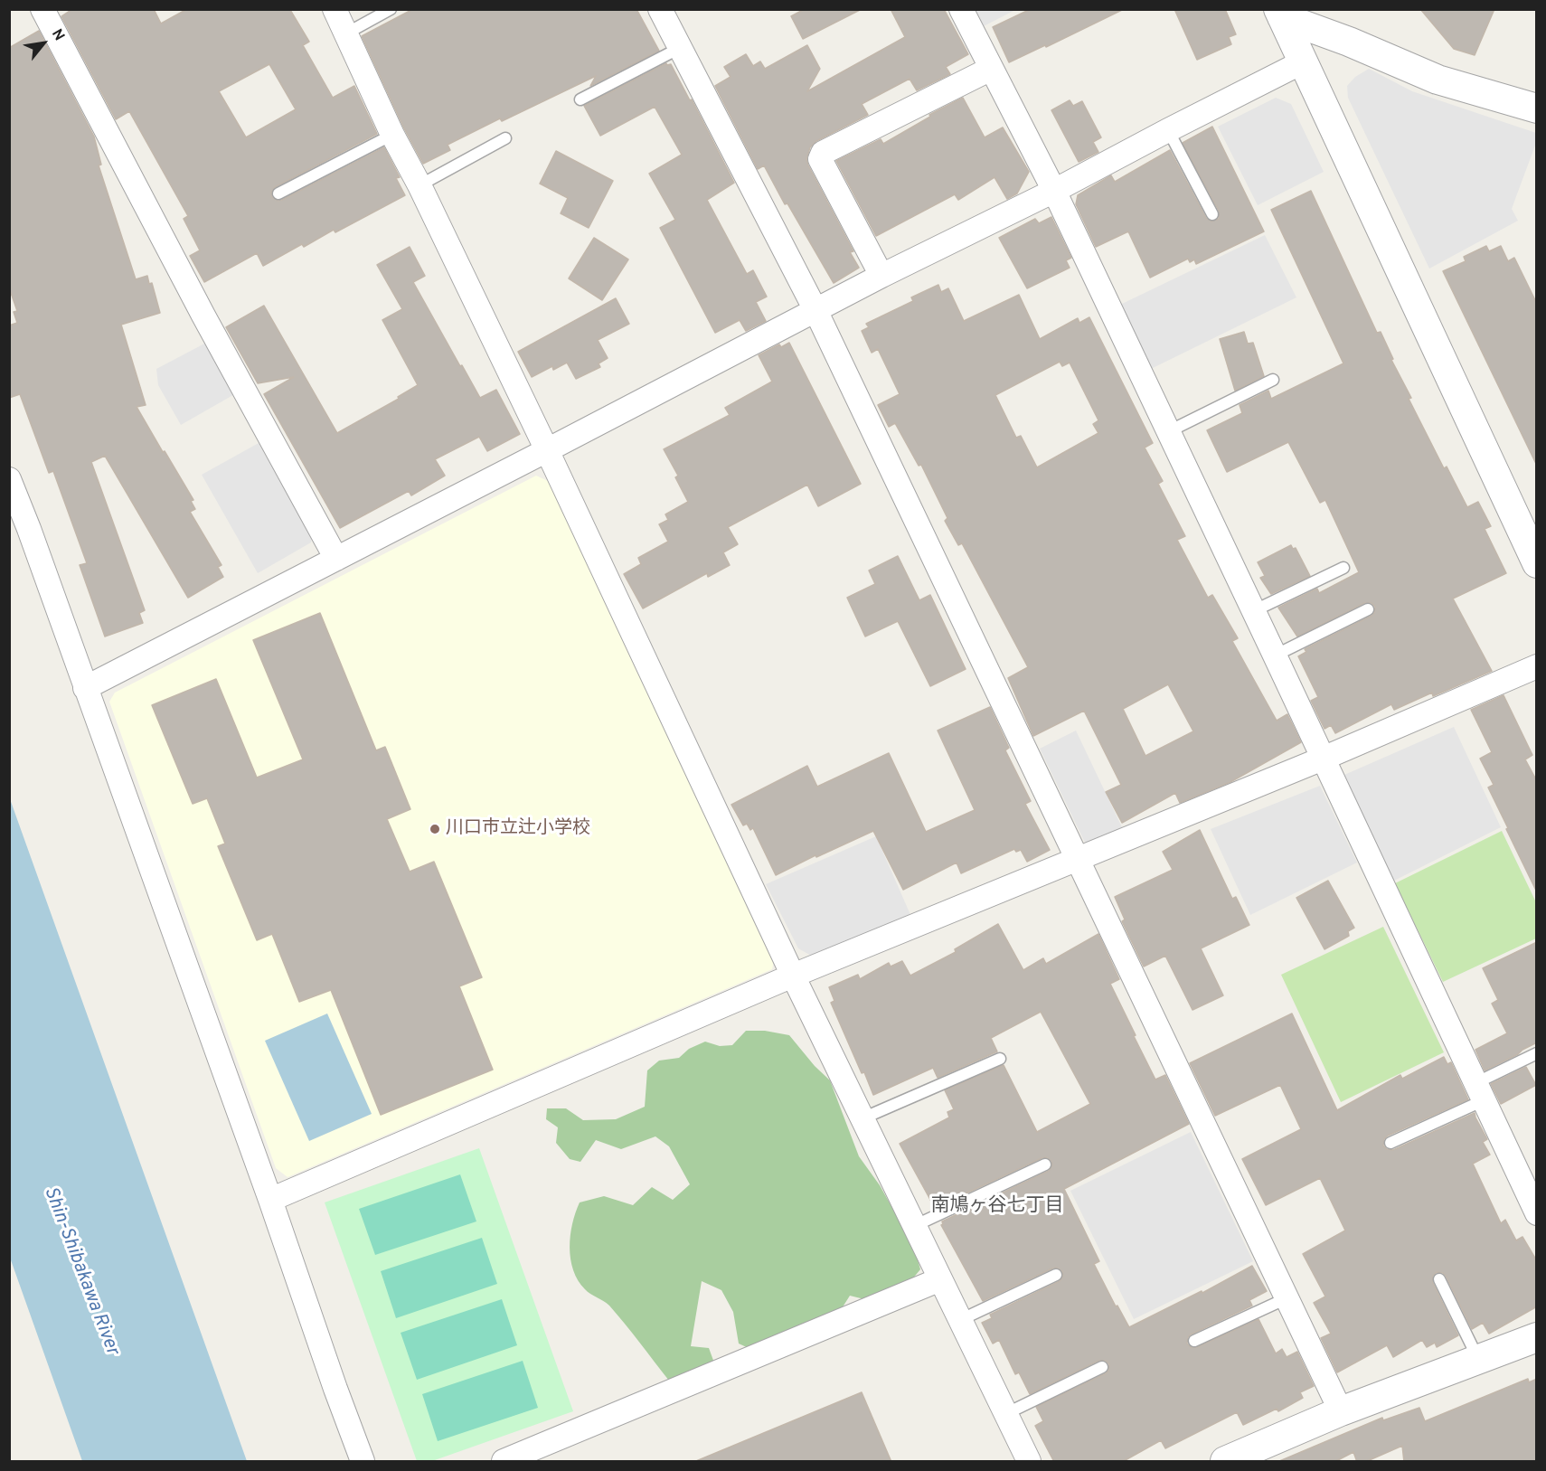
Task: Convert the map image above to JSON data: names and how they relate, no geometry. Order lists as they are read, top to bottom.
{
  "districts": ["南鳩ヶ谷七丁目"],
  "water": ["Shin-Shibakawa River"],
  "places": ["川口市立辻小学校"],
  "north": "top right"
}
